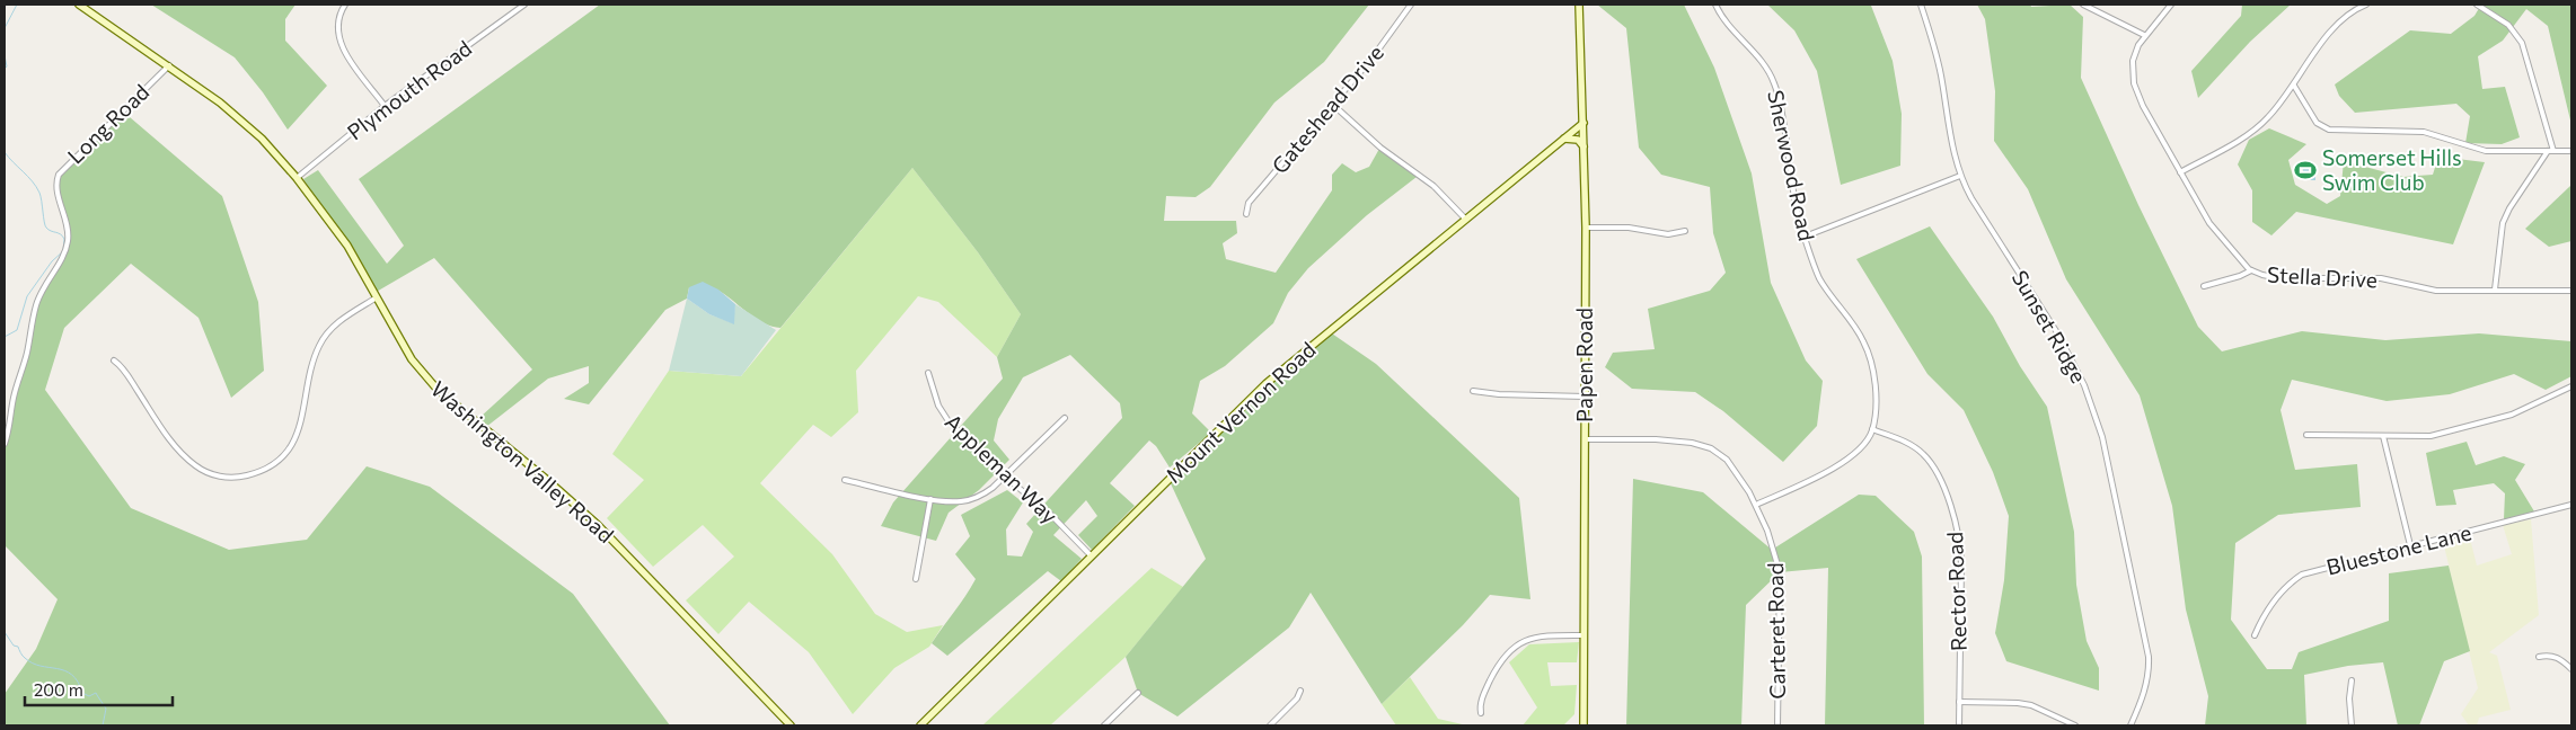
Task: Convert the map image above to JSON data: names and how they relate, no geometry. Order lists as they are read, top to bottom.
{
  "streets": {
    "street": [
      "Plymouth Road",
      "Gateshead Drive",
      "Long Road",
      "Sherwood Road",
      "Stella Drive",
      "Sunset Ridge",
      "Papen Road",
      "Mount Vernon Road",
      "Washington Valley Road",
      "Appleman Way",
      "Bluestone Lane",
      "Rector Road",
      "Carteret Road"
    ]
  },
  "crossings": [
    ["Plymouth Road", "Washington Valley Road"],
    ["Long Road", "Washington Valley Road"],
    ["Sherwood Road", "Rector Road"],
    ["Papen Road", "Mount Vernon Road"],
    ["Papen Road", "Carteret Road"],
    ["Mount Vernon Road", "Appleman Way"]
  ],
  "places": {
    "sports": ["Somerset Hills Swim Club"]
  },
  "scale_bar": "200 m"
}
